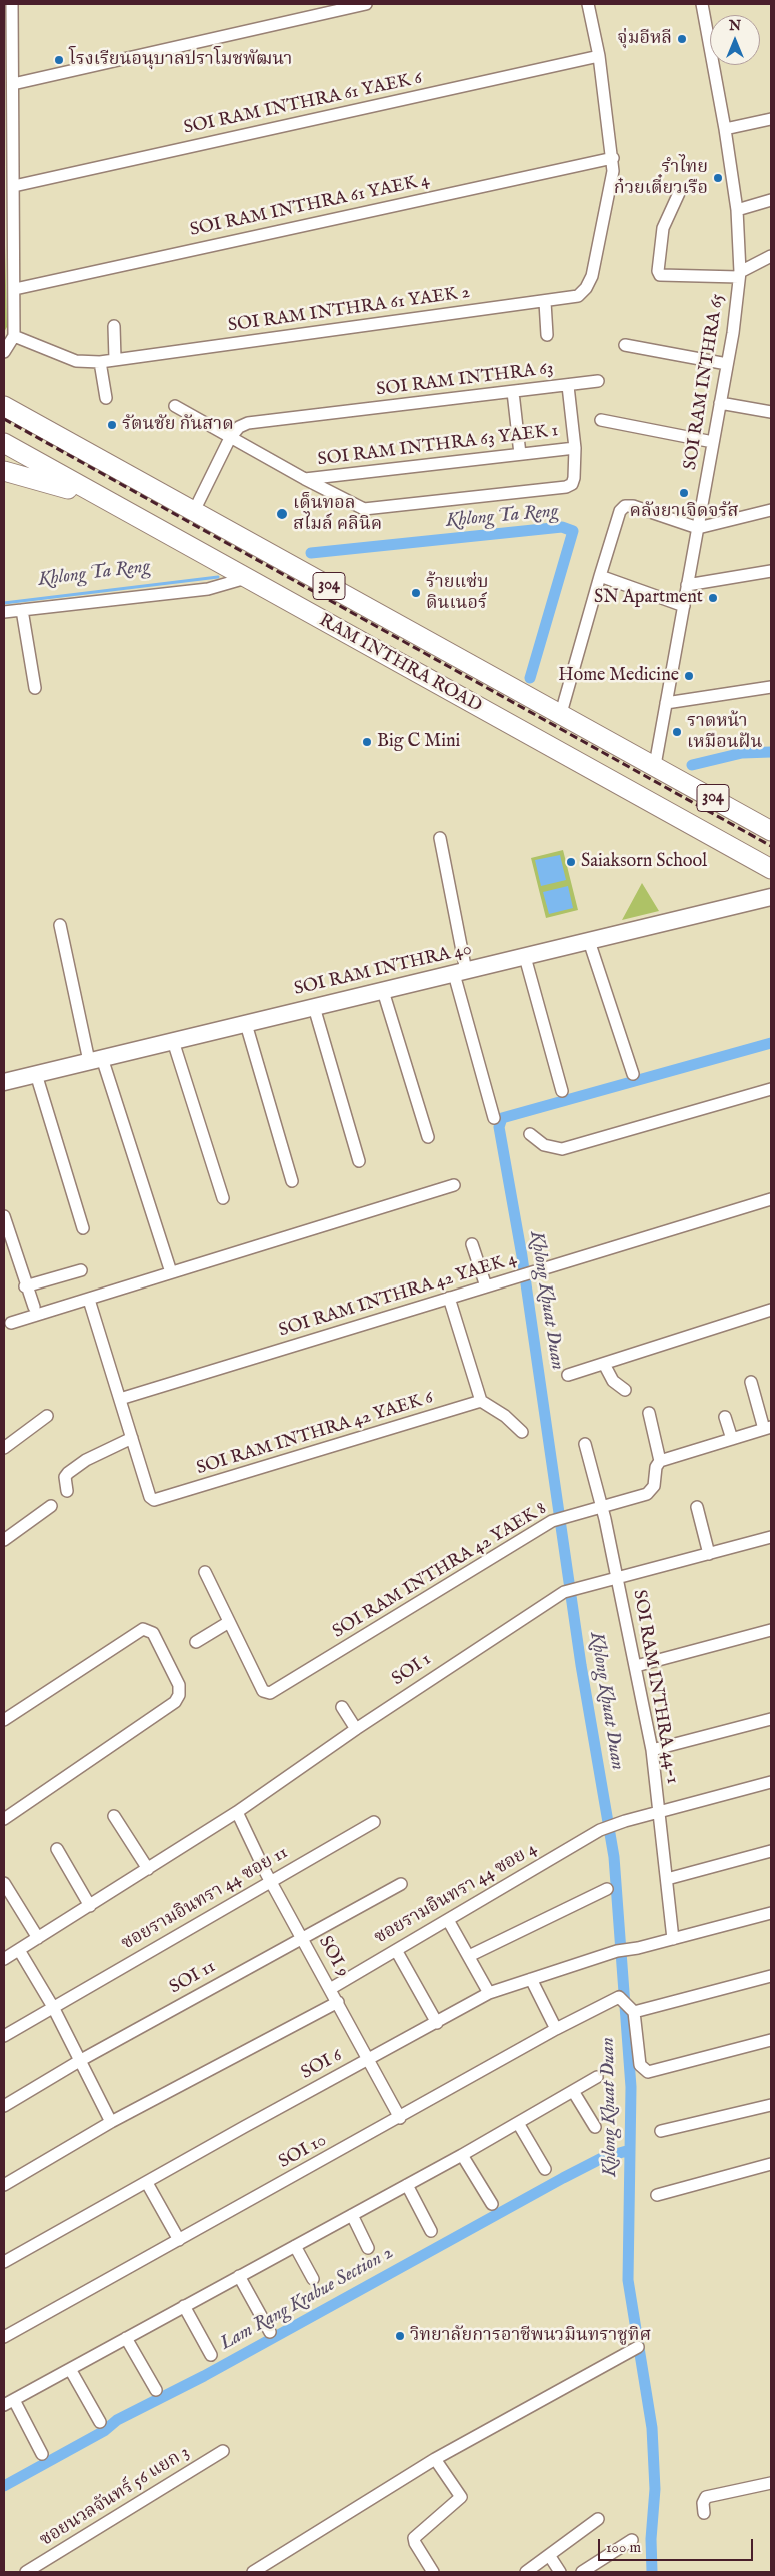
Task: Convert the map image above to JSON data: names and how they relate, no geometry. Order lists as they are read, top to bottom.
{
  "streets": {
    "main road": ["304", "RAM INTHRA ROAD"],
    "street": [
      "SOI RAM INTHRA 61 YAEK 6",
      "SOI RAM INTHRA 61 YAEK 4",
      "SOI RAM INTHRA 61 YAEK 2",
      "SOI RAM INTHRA 63",
      "SOI RAM INTHRA 65",
      "SOI RAM INTHRA 63 YAEK 1",
      "SOI RAM INTHRA 40",
      "SOI RAM INTHRA 42 YAEK 4",
      "SOI RAM INTHRA 42 YAEK 6",
      "SOI RAM INTHRA 42 YAEK 8",
      "SOI 1",
      "SOI RAM INTHRA 44-1",
      "ซอยรามอินทรา 44 ซอย 4",
      "ซอยรามอินทรา 44 ซอย 11",
      "SOI 9",
      "SOI 11",
      "SOI 6",
      "SOI 10",
      "ซอยนวลจันทร์ 56 แยก 3"
    ]
  },
  "crossings": [
    ["SOI RAM INTHRA 61 YAEK 6", "SOI RAM INTHRA 61 YAEK 2"],
    ["SOI RAM INTHRA 61 YAEK 4", "SOI RAM INTHRA 61 YAEK 2"],
    ["SOI RAM INTHRA 63", "SOI RAM INTHRA 63 YAEK 1"],
    ["SOI RAM INTHRA 63", "RAM INTHRA ROAD"],
    ["SOI RAM INTHRA 65", "RAM INTHRA ROAD"],
    ["SOI RAM INTHRA 42 YAEK 8", "SOI RAM INTHRA 44-1"],
    ["SOI 1", "SOI RAM INTHRA 44-1"],
    ["SOI 1", "SOI 9"],
    ["SOI RAM INTHRA 44-1", "ซอยรามอินทรา 44 ซอย 4"],
    ["SOI RAM INTHRA 44-1", "SOI 6"],
    ["ซอยรามอินทรา 44 ซอย 4", "SOI 9"],
    ["ซอยรามอินทรา 44 ซอย 11", "SOI 9"],
    ["SOI 9", "SOI 11"],
    ["SOI 9", "SOI 6"],
    ["SOI 9", "SOI 10"]
  ],
  "water": ["Khlong Ta Reng", "Khlong Khuat Duan", "Lam Rang Krabue Section 2"],
  "places": [
    "จุ่มอีหลี",
    "โรงเรียนอนุบาลปราโมชพัฒนา",
    "รำไทย ก๋วยเตี๋ยวเรือ",
    "รัตนชัย กันสาด",
    "คลังยาเจิดจรัส",
    "เด็นทอล สไมล์ คลินิค",
    "ร้ายแซ่บ ดินเนอร์",
    "SN Apartment",
    "Home Medicine",
    "ราดหน้า เหมือนฝัน",
    "Big C Mini",
    "Saiaksorn School",
    "วิทยาลัยการอาชีพนวมินทราชูทิศ"
  ],
  "scale_bar": "100 m",
  "north": "top"
}
